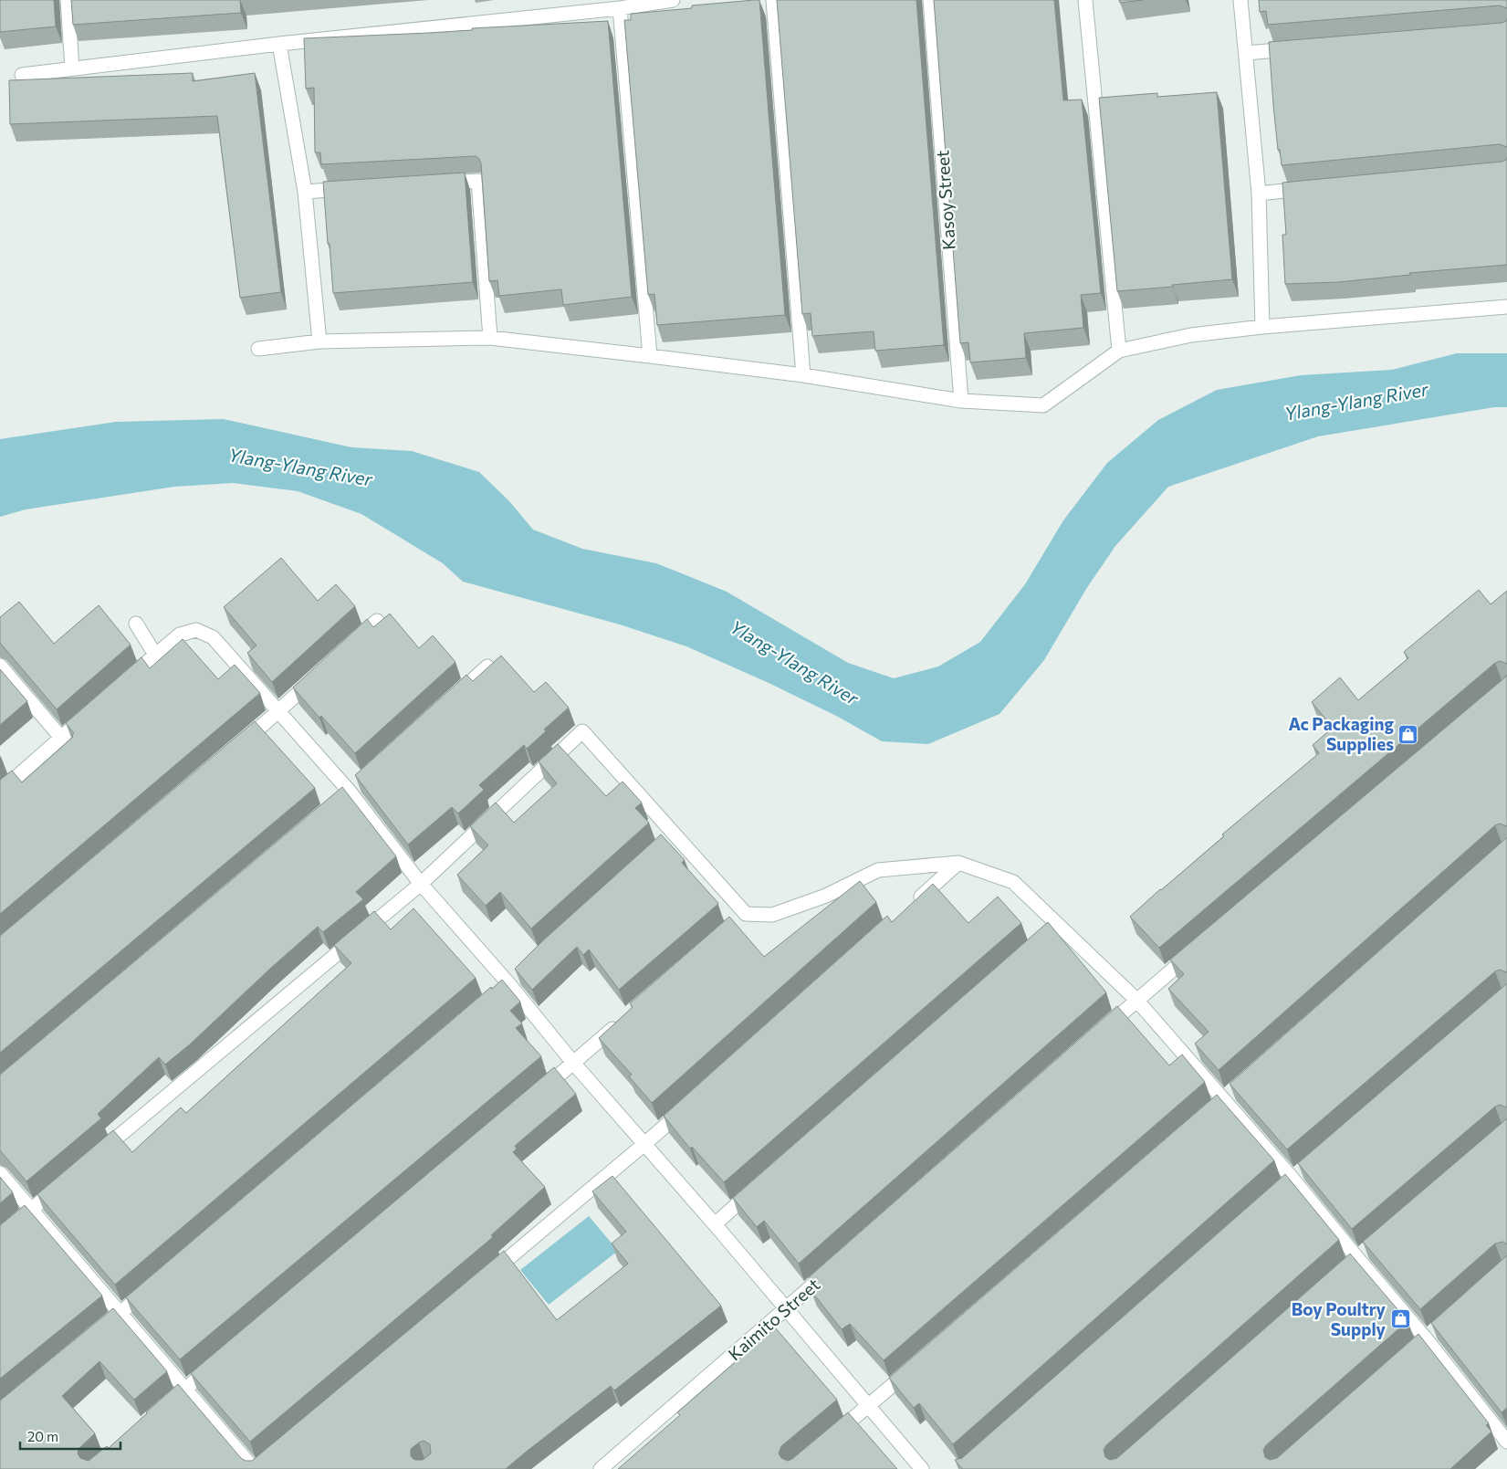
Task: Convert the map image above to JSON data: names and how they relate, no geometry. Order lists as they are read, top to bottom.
{
  "streets": {
    "street": ["Kasoy Street", "Kaimito Street"]
  },
  "water": ["Ylang-Ylang River"],
  "places": {
    "shop": ["Ac Packaging Supplies", "Boy Poultry Supply"]
  },
  "scale_bar": "20 m"
}
